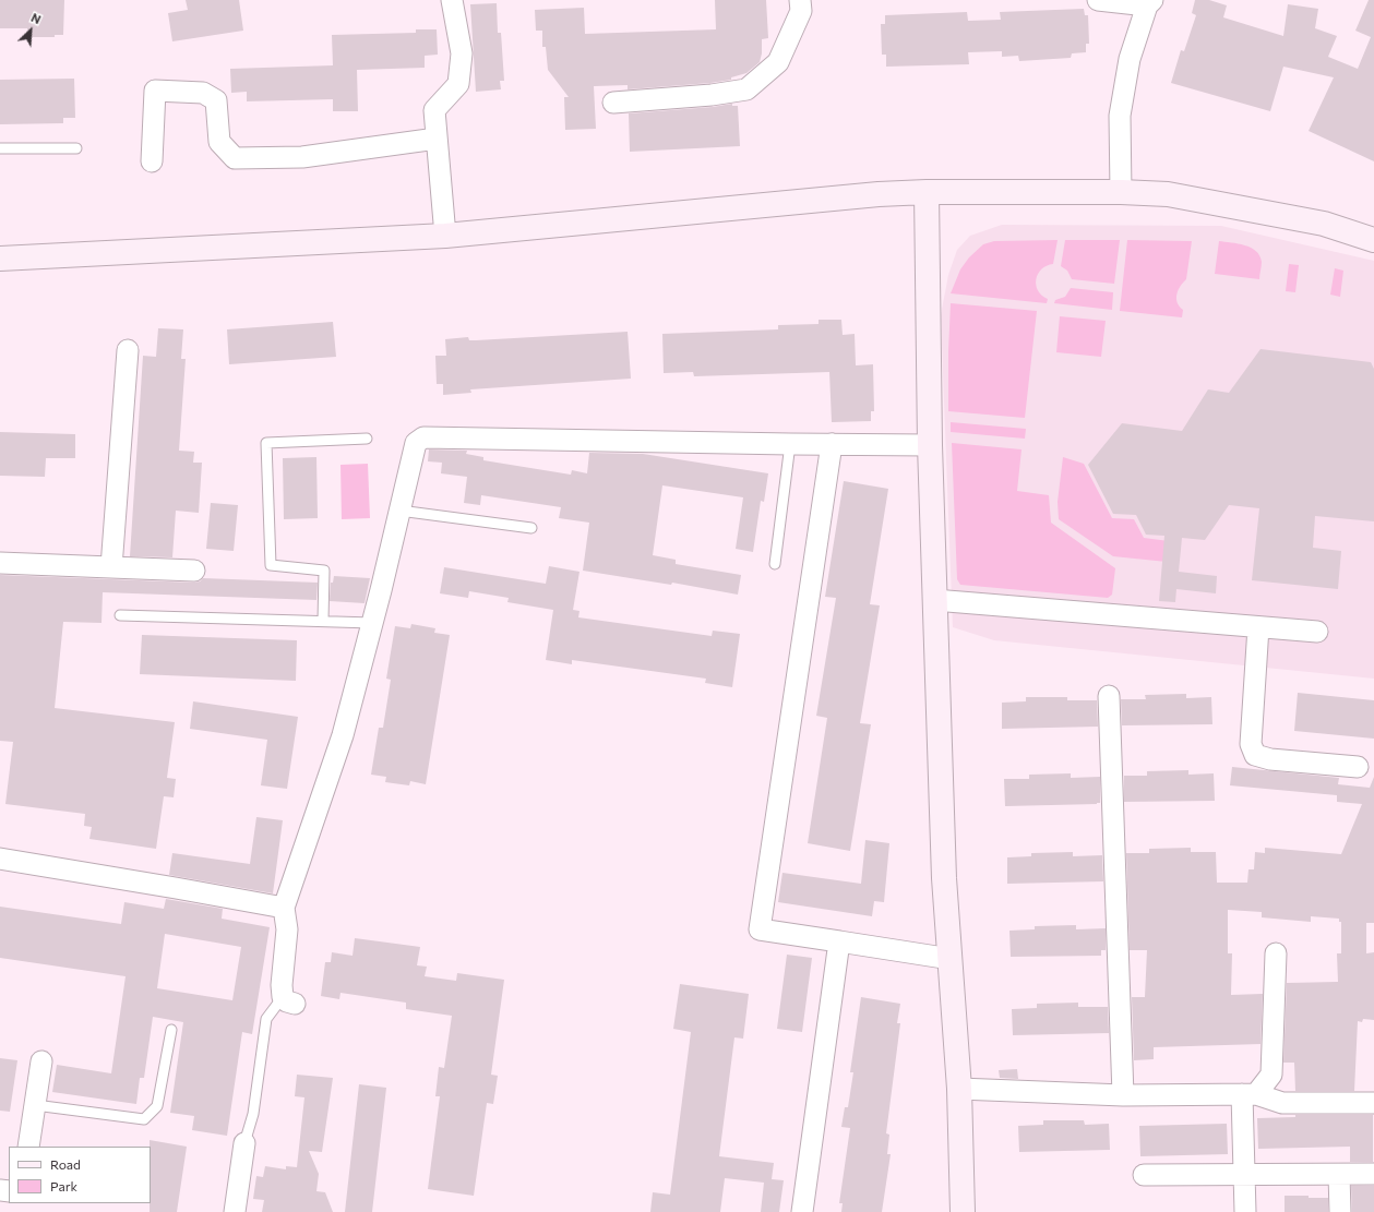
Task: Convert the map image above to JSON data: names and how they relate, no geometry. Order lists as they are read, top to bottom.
{
  "legend": ["Road", "Park"],
  "north": "top right"
}
